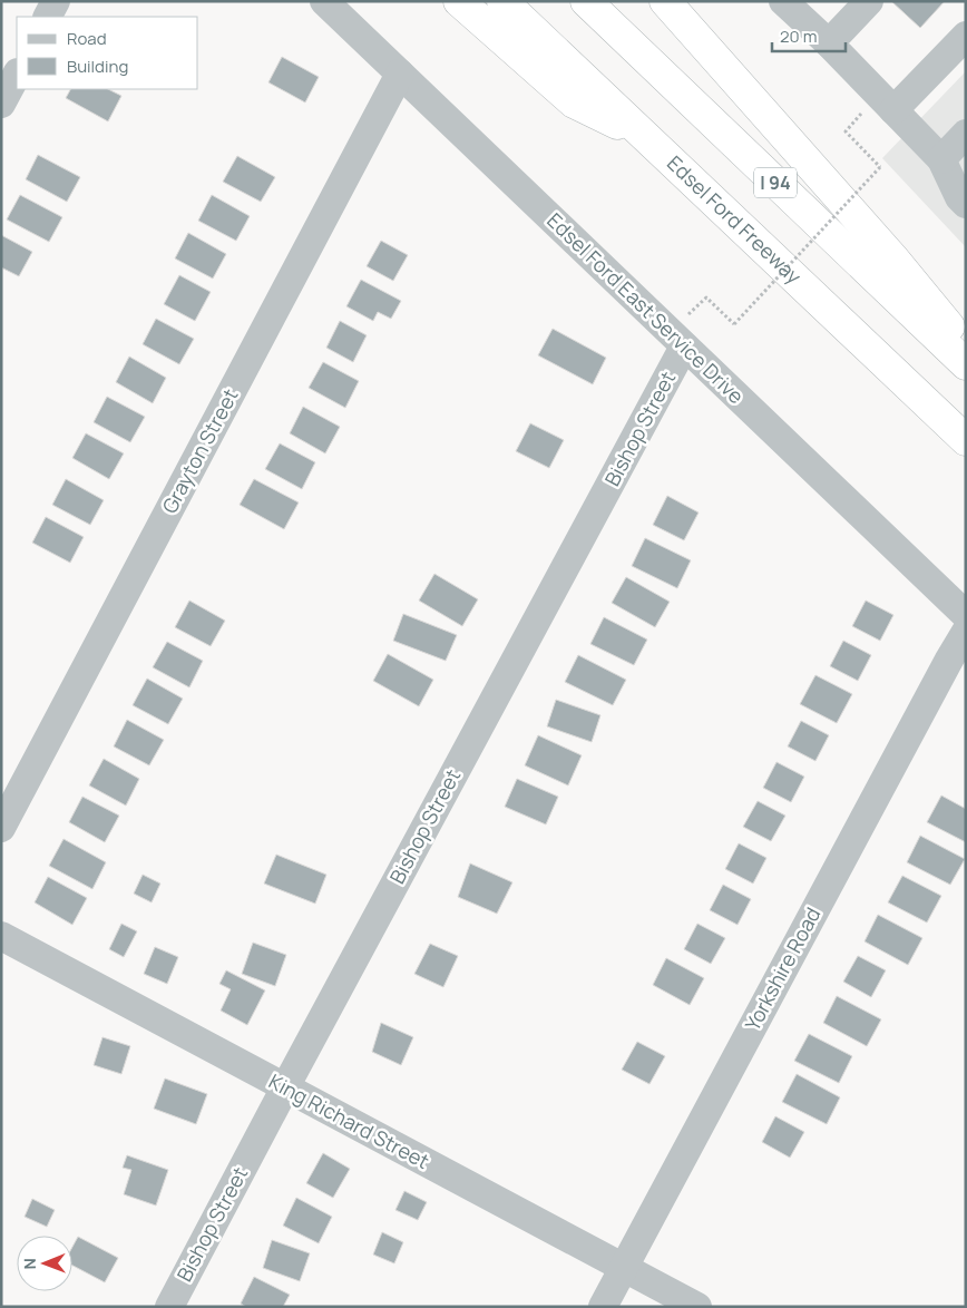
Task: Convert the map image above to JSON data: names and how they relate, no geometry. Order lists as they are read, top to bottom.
{
  "streets": {
    "highway": ["I 94", "Edsel Ford Freeway"],
    "street": [
      "Edsel Ford East Service Drive",
      "Bishop Street",
      "Grayton Street",
      "Yorkshire Road",
      "King Richard Street"
    ]
  },
  "crossings": [
    ["Edsel Ford East Service Drive", "Bishop Street"],
    ["Edsel Ford East Service Drive", "Grayton Street"],
    ["Bishop Street", "King Richard Street"],
    ["Yorkshire Road", "King Richard Street"]
  ],
  "legend": ["Road", "Building"],
  "scale_bar": "20 m",
  "north": "left"
}
